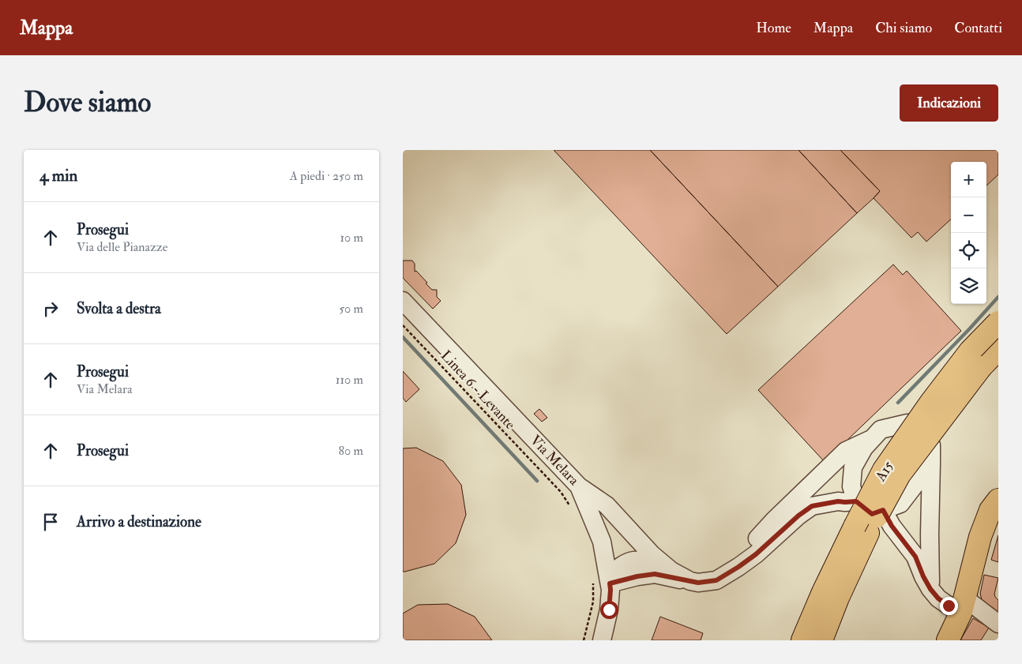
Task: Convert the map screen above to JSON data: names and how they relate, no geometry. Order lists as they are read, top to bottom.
{
  "streets": {
    "main road": ["A15"],
    "street": ["Via Melara"],
    "path": ["Linea 6 - Levante"]
  },
  "page": {
    "header": "Mappa",
    "nav": [
      "Home",
      "Mappa",
      "Chi siamo",
      "Contatti"
    ],
    "buttons": "Indicazioni",
    "title": "Dove siamo",
    "heading": ["4 min", "A piedi · 250 m"],
    "map_buttons": ["+", "−"],
    "list": [
      ["Prosegui", "Via delle Pianazze", "10 m"],
      ["Svolta a destra", "50 m"],
      ["Prosegui", "Via Melara", "110 m"],
      ["Prosegui", "80 m"],
      "Arrivo a destinazione"
    ]
  }
}
